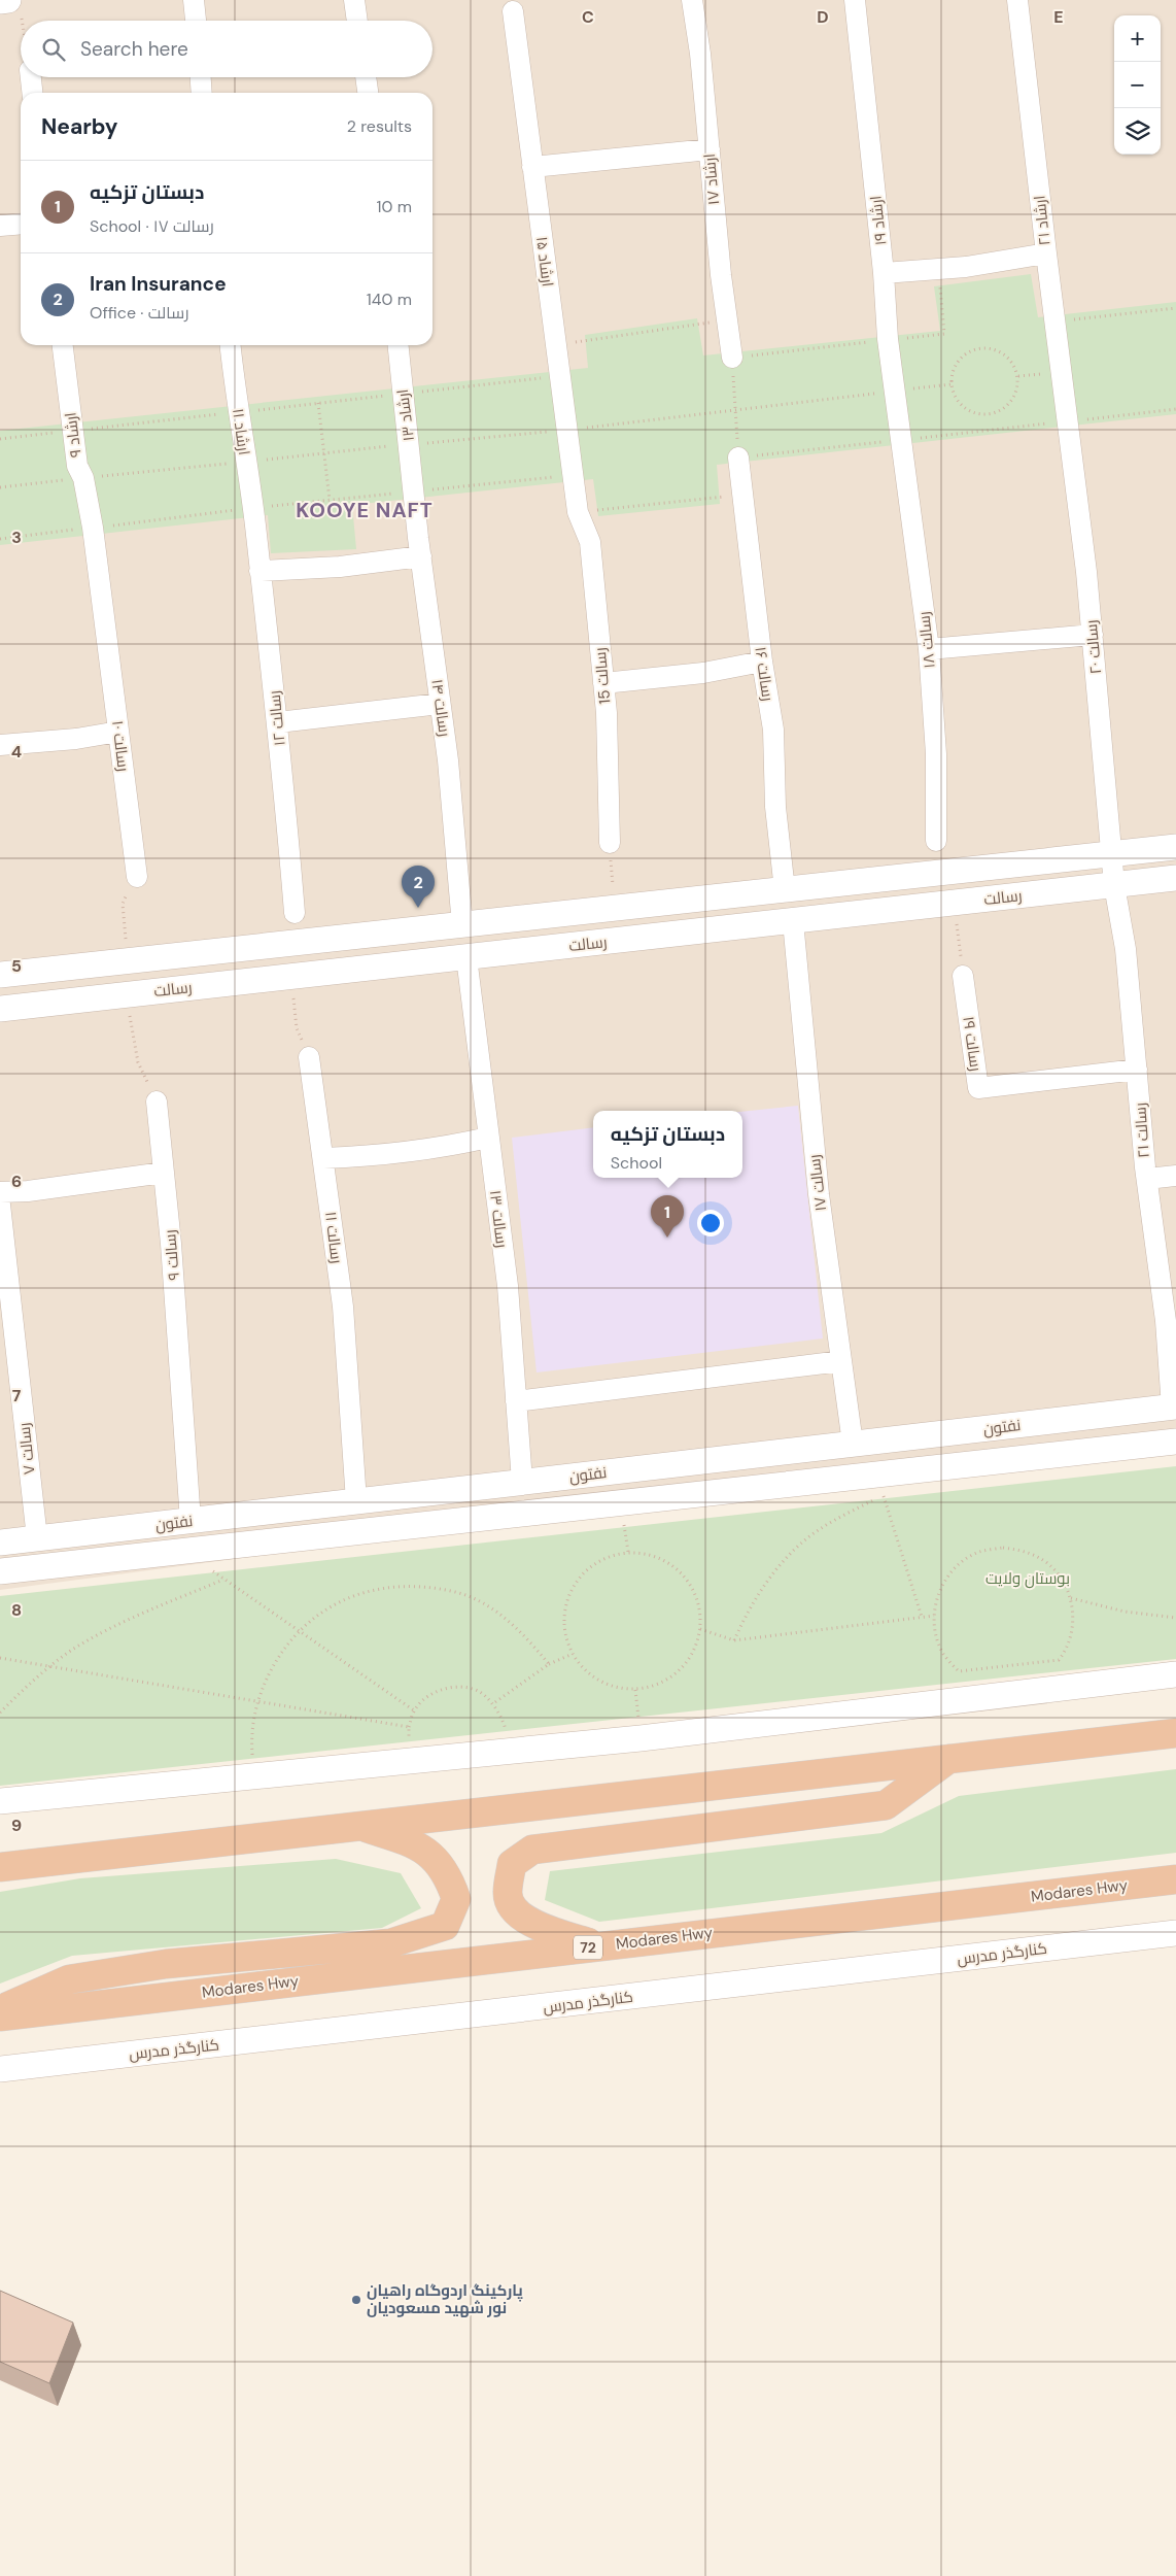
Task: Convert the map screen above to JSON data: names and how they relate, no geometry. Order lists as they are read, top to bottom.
{
  "streets": {
    "highway": ["Modares Hwy", "72"],
    "street": [
      "ارشاد ۱۷",
      "ارشاد ۱۹",
      "ارشاد ۲۱",
      "ارشاد ۱۵",
      "ارشاد ۱۳",
      "ارشاد ۱۱",
      "ارشاد ۹",
      "رسالت ۱۸",
      "رسالت ٢٠",
      "رسالت ۱۶",
      "رسالت 15",
      "رسالت ۱۴",
      "رسالت ۱۲",
      "رسالت ۱۰",
      "رسالت",
      "رسالت ۱۹",
      "رسالت ۲۱",
      "رسالت ۱۷",
      "رسالت ۱۳",
      "رسالت ۱۱",
      "رسالت ۹",
      "نفتون",
      "رسالت ۷",
      "کنارگذر مدرس"
    ]
  },
  "crossings": [
    ["ارشاد ۱۹", "رسالت ۱۸"],
    ["ارشاد ۲۱", "رسالت ٢٠"],
    ["ارشاد ۱۵", "رسالت 15"],
    ["ارشاد ۱۳", "رسالت ۱۴"],
    ["ارشاد ۱۱", "رسالت ۱۲"],
    ["ارشاد ۹", "رسالت ۱۰"],
    ["رسالت ٢٠", "رسالت"],
    ["رسالت ٢٠", "رسالت ۲۱"],
    ["رسالت ۱۶", "رسالت"],
    ["رسالت ۱۴", "رسالت"],
    ["رسالت", "رسالت ۲۱"],
    ["رسالت", "رسالت ۱۷"],
    ["رسالت", "رسالت ۱۳"],
    ["رسالت ۱۹", "رسالت ۲۱"],
    ["رسالت ۲۱", "نفتون"],
    ["رسالت ۱۷", "نفتون"],
    ["رسالت ۱۳", "نفتون"],
    ["رسالت ۱۱", "نفتون"],
    ["رسالت ۹", "نفتون"],
    ["نفتون", "رسالت ۷"]
  ],
  "districts": ["KOOYE NAFT"],
  "parks": ["بوستان ولایت"],
  "places": ["پارکینگ اردوگاه راهیان نور شهید مسعودیان"],
  "page": {
    "map_buttons": ["+", "−"],
    "search": "Search here",
    "heading": ["Nearby", "2 results"],
    "list": [
      {
        "mark": "1",
        "name": "دبستان تزکیه",
        "note": "School · رسالت ۱۷",
        "value": "10 m"
      },
      {
        "mark": "2",
        "name": "Iran Insurance",
        "note": "Office · رسالت",
        "value": "140 m"
      }
    ],
    "pins": ["2", "1"],
    "popup": ["دبستان تزکیه", "School"]
  },
  "grid": {
    "columns": ["C", "D", "E"],
    "rows": [
      "3",
      "4",
      "5",
      "6",
      "7",
      "8",
      "9"
    ]
  }
}
